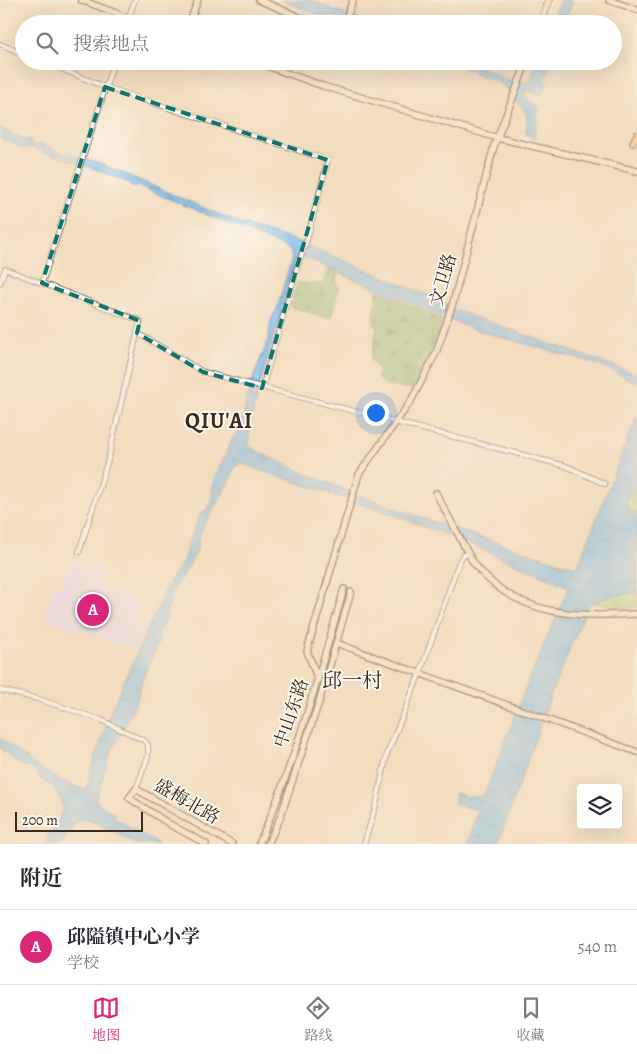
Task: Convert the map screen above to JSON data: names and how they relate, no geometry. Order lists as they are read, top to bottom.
{
  "streets": {
    "street": ["文卫路", "中山东路", "盛梅北路"]
  },
  "crossings": [
    ["文卫路", "中山东路"]
  ],
  "districts": ["QIU'AI", "邱一村"],
  "scale_bar": "200 m",
  "page": {
    "search": "搜索地点",
    "pins": "A",
    "scale": "200 m",
    "heading": "附近",
    "list": [
      {
        "mark": "A",
        "name": "邱隘镇中心小学",
        "note": "学校",
        "value": "540 m"
      }
    ],
    "nav": ["地图", "路线", "收藏"]
  }
}
